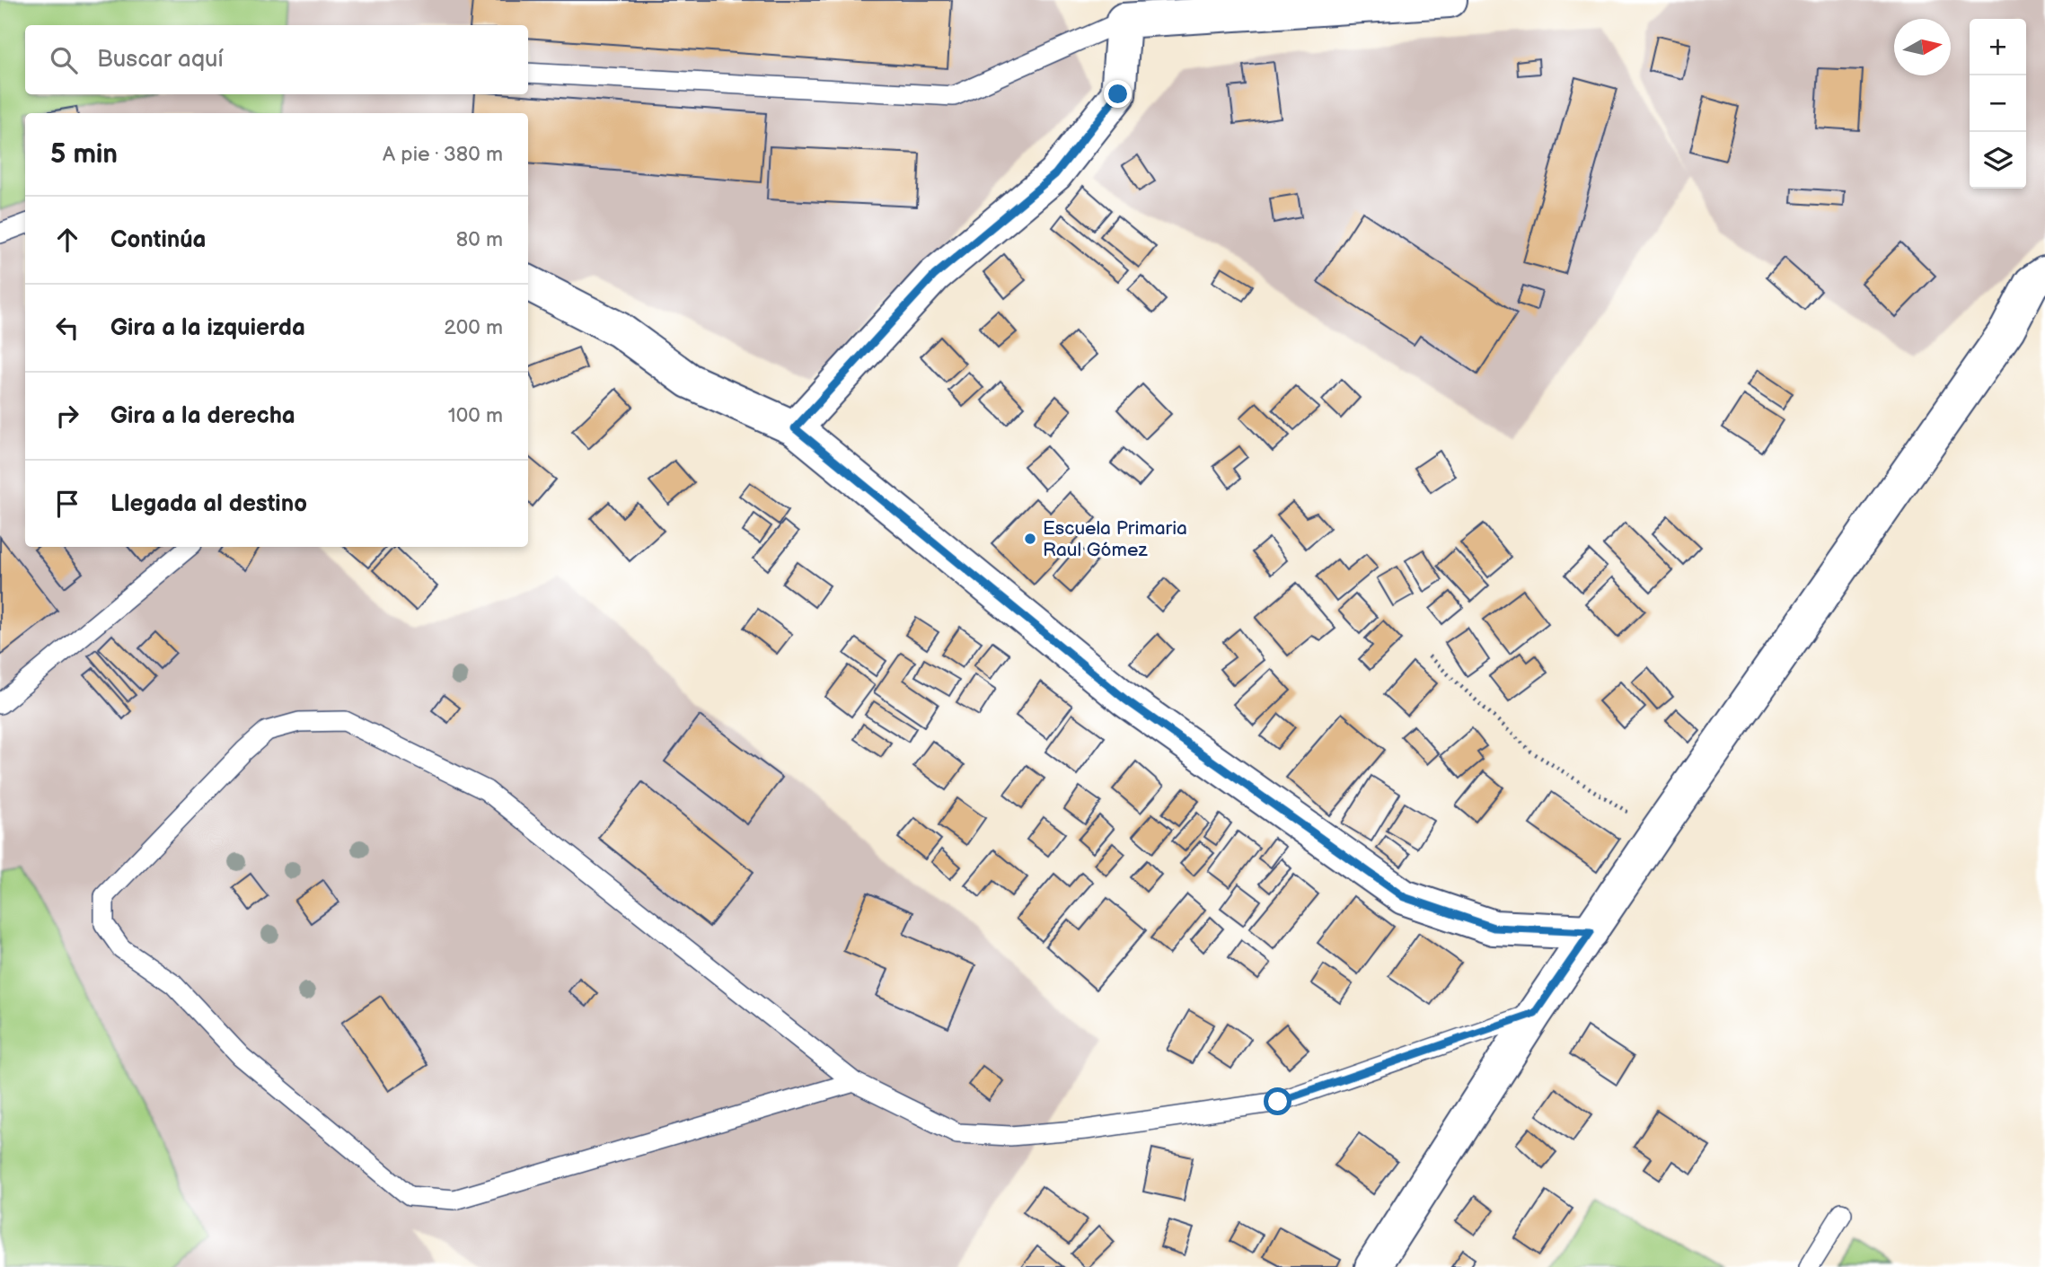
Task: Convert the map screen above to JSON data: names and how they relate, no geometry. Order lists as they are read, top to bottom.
{
  "places": ["Escuela Primaria Raul Gómez"],
  "north": "right",
  "page": {
    "map_buttons": ["+", "−"],
    "search": "Buscar aquí",
    "heading": ["5 min", "A pie · 380 m"],
    "list": [
      ["Continúa", "80 m"],
      ["Gira a la izquierda", "200 m"],
      ["Gira a la derecha", "100 m"],
      "Llegada al destino"
    ]
  }
}
